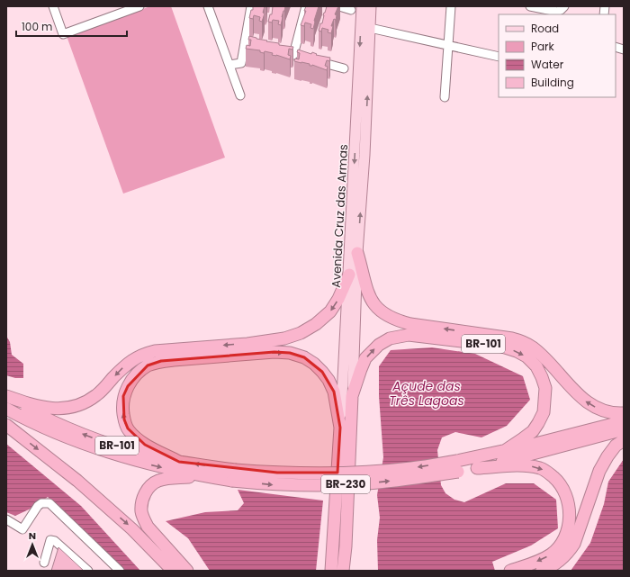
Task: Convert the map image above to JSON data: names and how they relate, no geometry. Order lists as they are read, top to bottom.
{
  "streets": {
    "highway": ["BR-101"],
    "main road": ["Avenida Cruz das Armas"]
  },
  "crossings": [
    ["Avenida Cruz das Armas", "BR-101"]
  ],
  "water": ["Açude das Três Lagoas"],
  "legend": [
    "Road",
    "Park",
    "Water",
    "Building"
  ],
  "scale_bar": "100 m",
  "north": "top"
}
